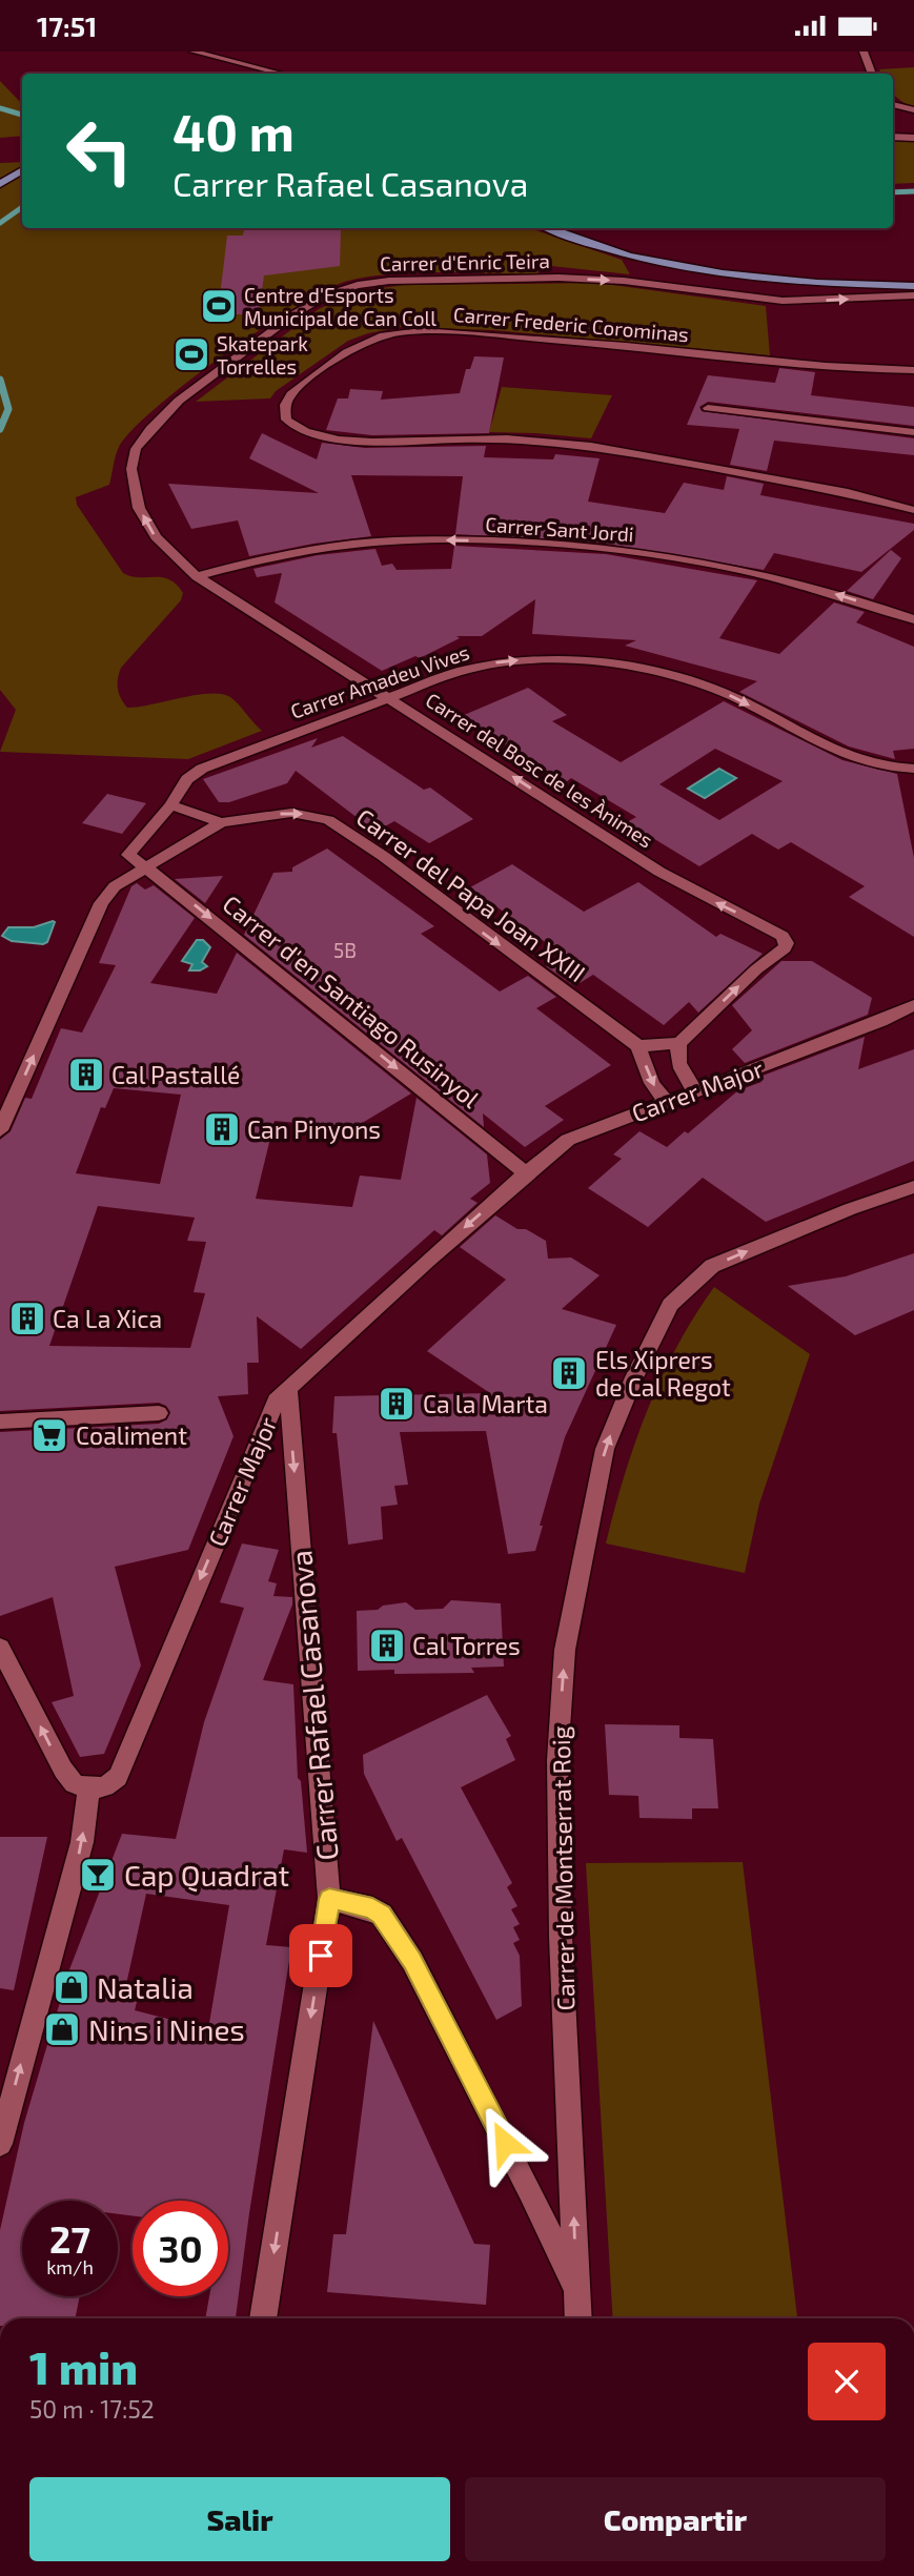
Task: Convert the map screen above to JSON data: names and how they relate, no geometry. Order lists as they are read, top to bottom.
{
  "streets": {
    "street": [
      "Carrer d'Enric Teira",
      "Carrer Frederic Corominas",
      "Carrer Sant Jordi",
      "Carrer Amadeu Vives",
      "Carrer del Bosc de les Ànimes",
      "Carrer del Papa Joan XXIII",
      "Carrer d'en Santiago Rusinyol",
      "Carrer Major",
      "Carrer Rafael Casanova",
      "Carrer de Montserrat Roig"
    ]
  },
  "crossings": [
    ["Carrer d'Enric Teira", "Carrer Sant Jordi"],
    ["Carrer d'Enric Teira", "Carrer del Bosc de les Ànimes"],
    ["Carrer Sant Jordi", "Carrer del Bosc de les Ànimes"],
    ["Carrer Amadeu Vives", "Carrer del Bosc de les Ànimes"],
    ["Carrer Amadeu Vives", "Carrer d'en Santiago Rusinyol"],
    ["Carrer d'en Santiago Rusinyol", "Carrer Major"],
    ["Carrer Major", "Carrer Rafael Casanova"]
  ],
  "one_way": [
    "Carrer Sant Jordi",
    "Carrer Amadeu Vives",
    "Carrer del Papa Joan XXIII",
    "Carrer d'en Santiago Rusinyol",
    "Carrer Major",
    "Carrer Rafael Casanova",
    "Carrer de Montserrat Roig"
  ],
  "places": {
    "sports": ["Centre d'Esports Municipal de Can Coll", "Skatepark Torrelles"],
    "building": [
      "Cal Pastallé",
      "Can Pinyons",
      "Ca La Xica",
      "Els Xiprers de Cal Regot",
      "Ca la Marta",
      "Cal Torres"
    ],
    "supermarket": ["Coaliment"],
    "bar": ["Cap Quadrat"],
    "shop": ["Natalia", "Nins i Nines"]
  },
  "house_numbers": ["5B"],
  "page": {
    "status": "17:51",
    "turn": ["40 m", "Carrer Rafael Casanova"],
    "speed": "27 km/h",
    "limit": "30",
    "heading": ["1 min", "50 m · 17:52"],
    "buttons": ["Salir", "Compartir"]
  }
}
